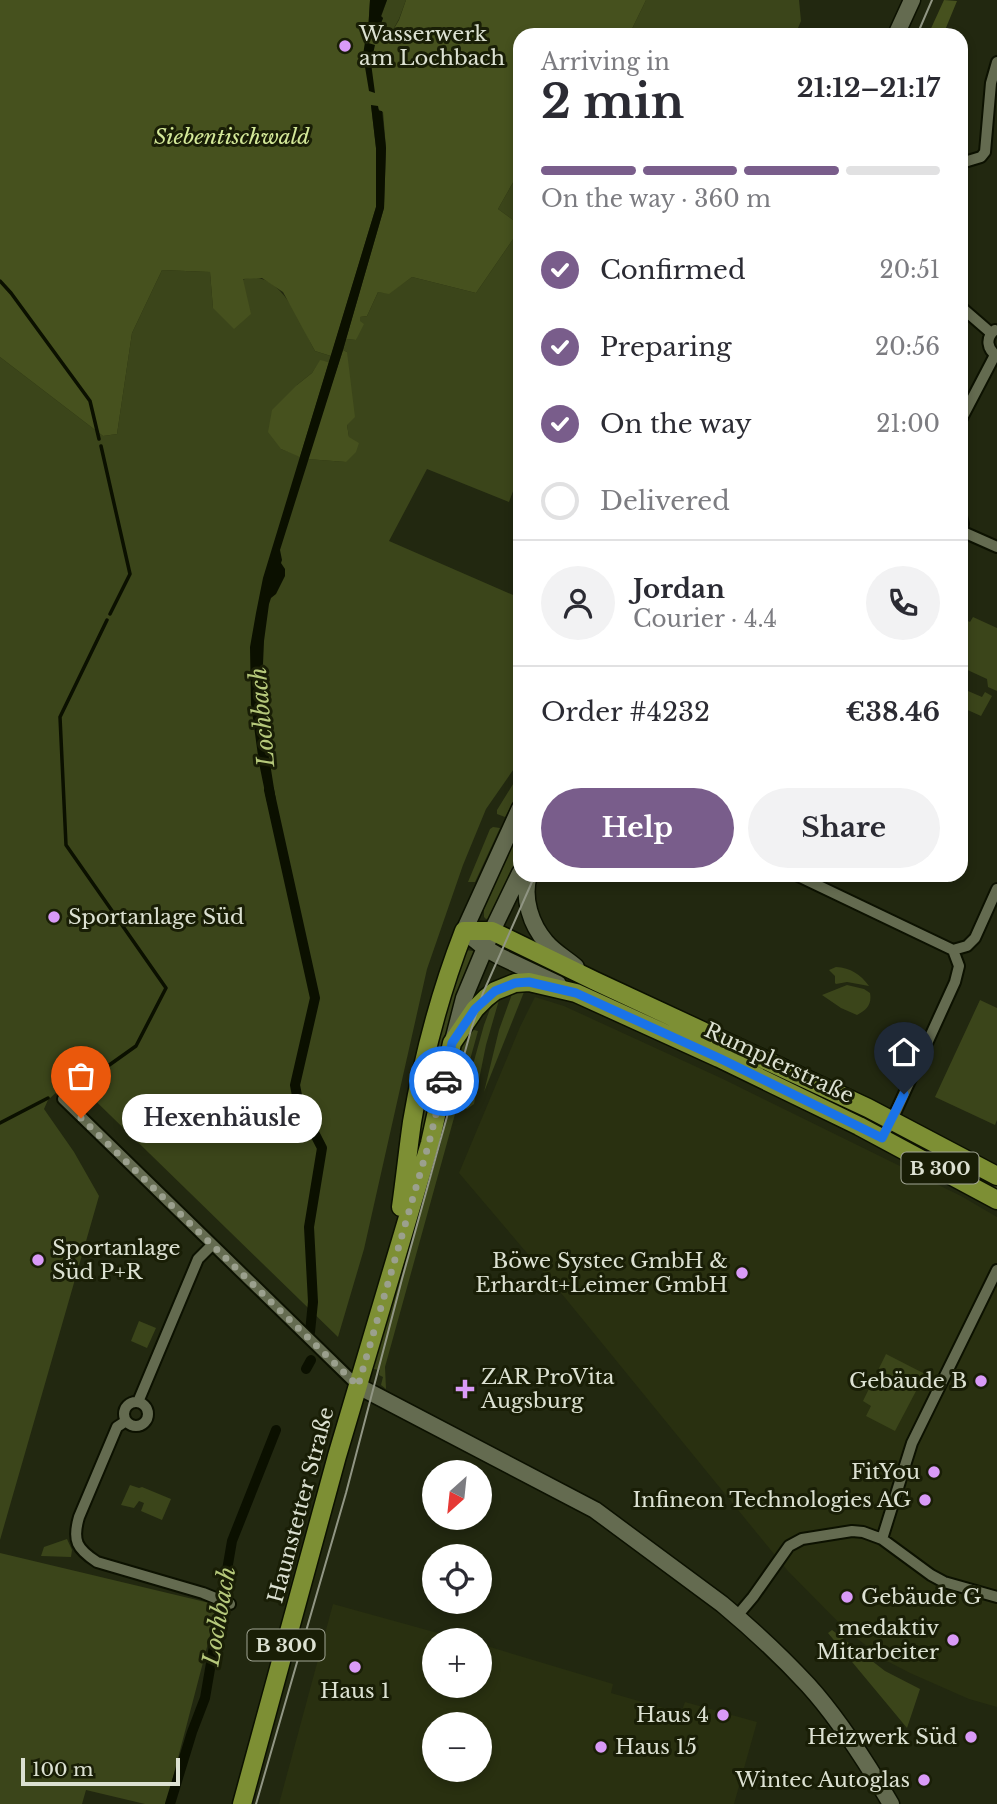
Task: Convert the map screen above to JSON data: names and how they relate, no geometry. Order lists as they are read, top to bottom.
{
  "streets": {
    "main road": ["Rumplerstraße", "B 300", "Haunstetter Straße"]
  },
  "crossings": [
    ["Rumplerstraße", "Haunstetter Straße"]
  ],
  "water": ["Lochbach"],
  "parks": ["Siebentischwald"],
  "places": {
    "other": [
      "Wasserwerk am Lochbach",
      "Sportanlage Süd",
      "Hexenhäusle",
      "Sportanlage Süd P+R",
      "Böwe Systec GmbH & Erhardt+Leimer GmbH",
      "Gebäude B",
      "FitYou",
      "Infineon Technologies AG",
      "Gebäude G",
      "medaktiv Mitarbeiter",
      "Haus 1",
      "Haus 4",
      "Heizwerk Süd",
      "Haus 15",
      "Wintec Autoglas"
    ],
    "health": ["ZAR ProVita Augsburg"]
  },
  "scale_bar": "100 m",
  "north": "bottom left",
  "page": {
    "heading": ["2 min", "Arriving in", "21:12–21:17"],
    "panel": [
      "Jordan",
      "Courier · 4.4",
      "Order #4232",
      "€38.46"
    ],
    "bar": "On the way · 360 m",
    "list": [
      ["Confirmed", "20:51"],
      ["Preparing", "20:56"],
      ["On the way", "21:00"],
      "Delivered"
    ],
    "buttons": ["Help", "Share"],
    "bubble": "Hexenhäusle",
    "map_buttons": ["+", "−"],
    "scale": "100 m"
  }
}
